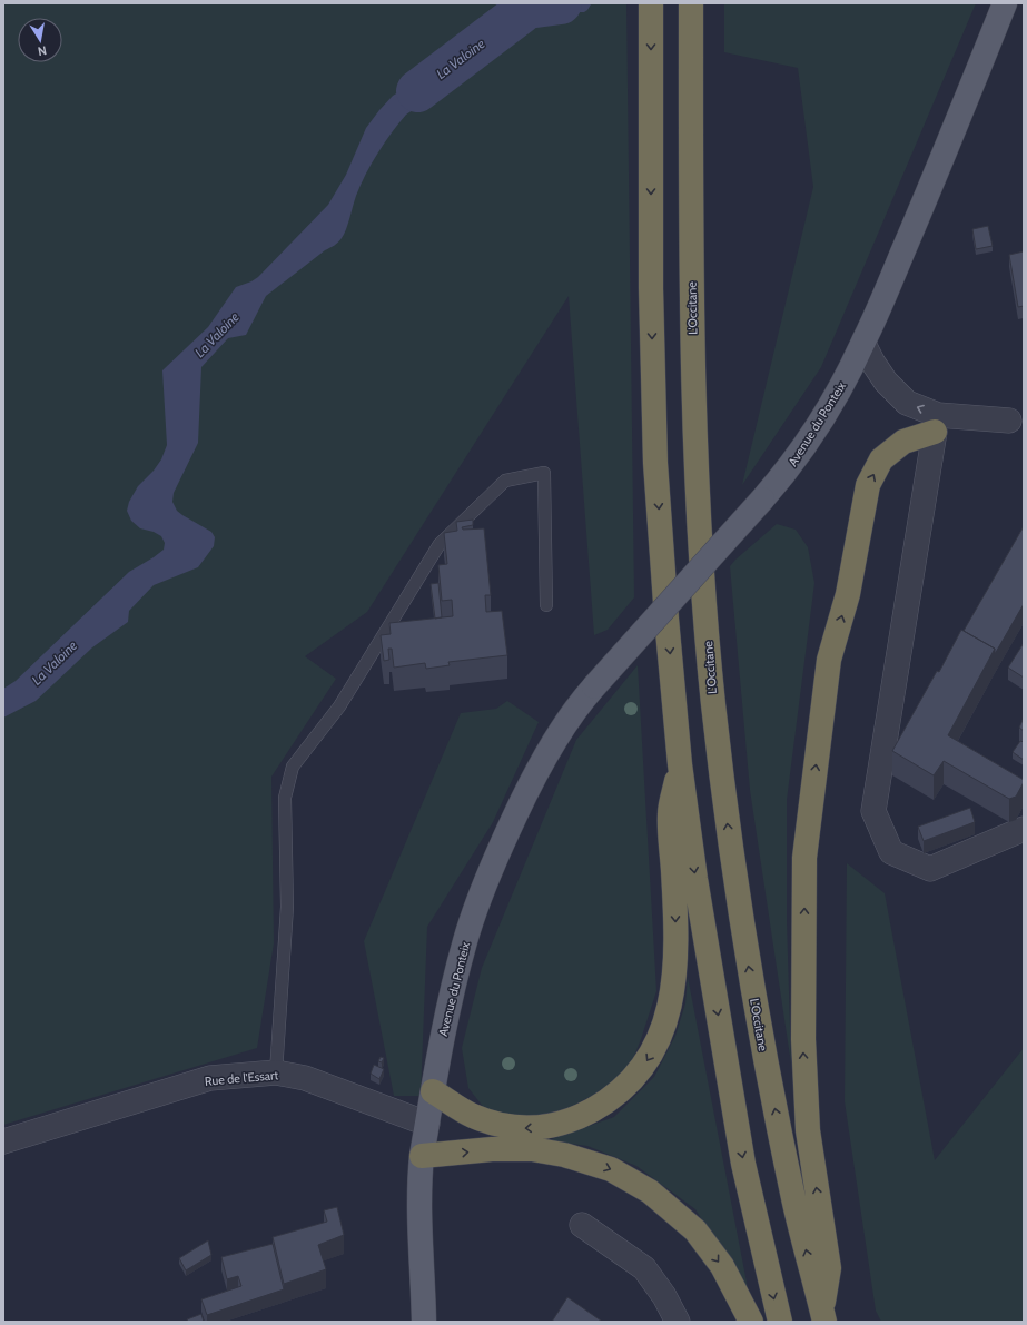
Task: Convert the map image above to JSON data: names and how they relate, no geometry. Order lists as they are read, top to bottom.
{
  "streets": {
    "highway": ["L'Occitane"],
    "main road": ["Avenue du Ponteix"],
    "street": ["Rue de l'Essart"]
  },
  "crossings": [
    ["Avenue du Ponteix", "Rue de l'Essart"]
  ],
  "water": ["La Valoine"],
  "north": "bottom"
}
